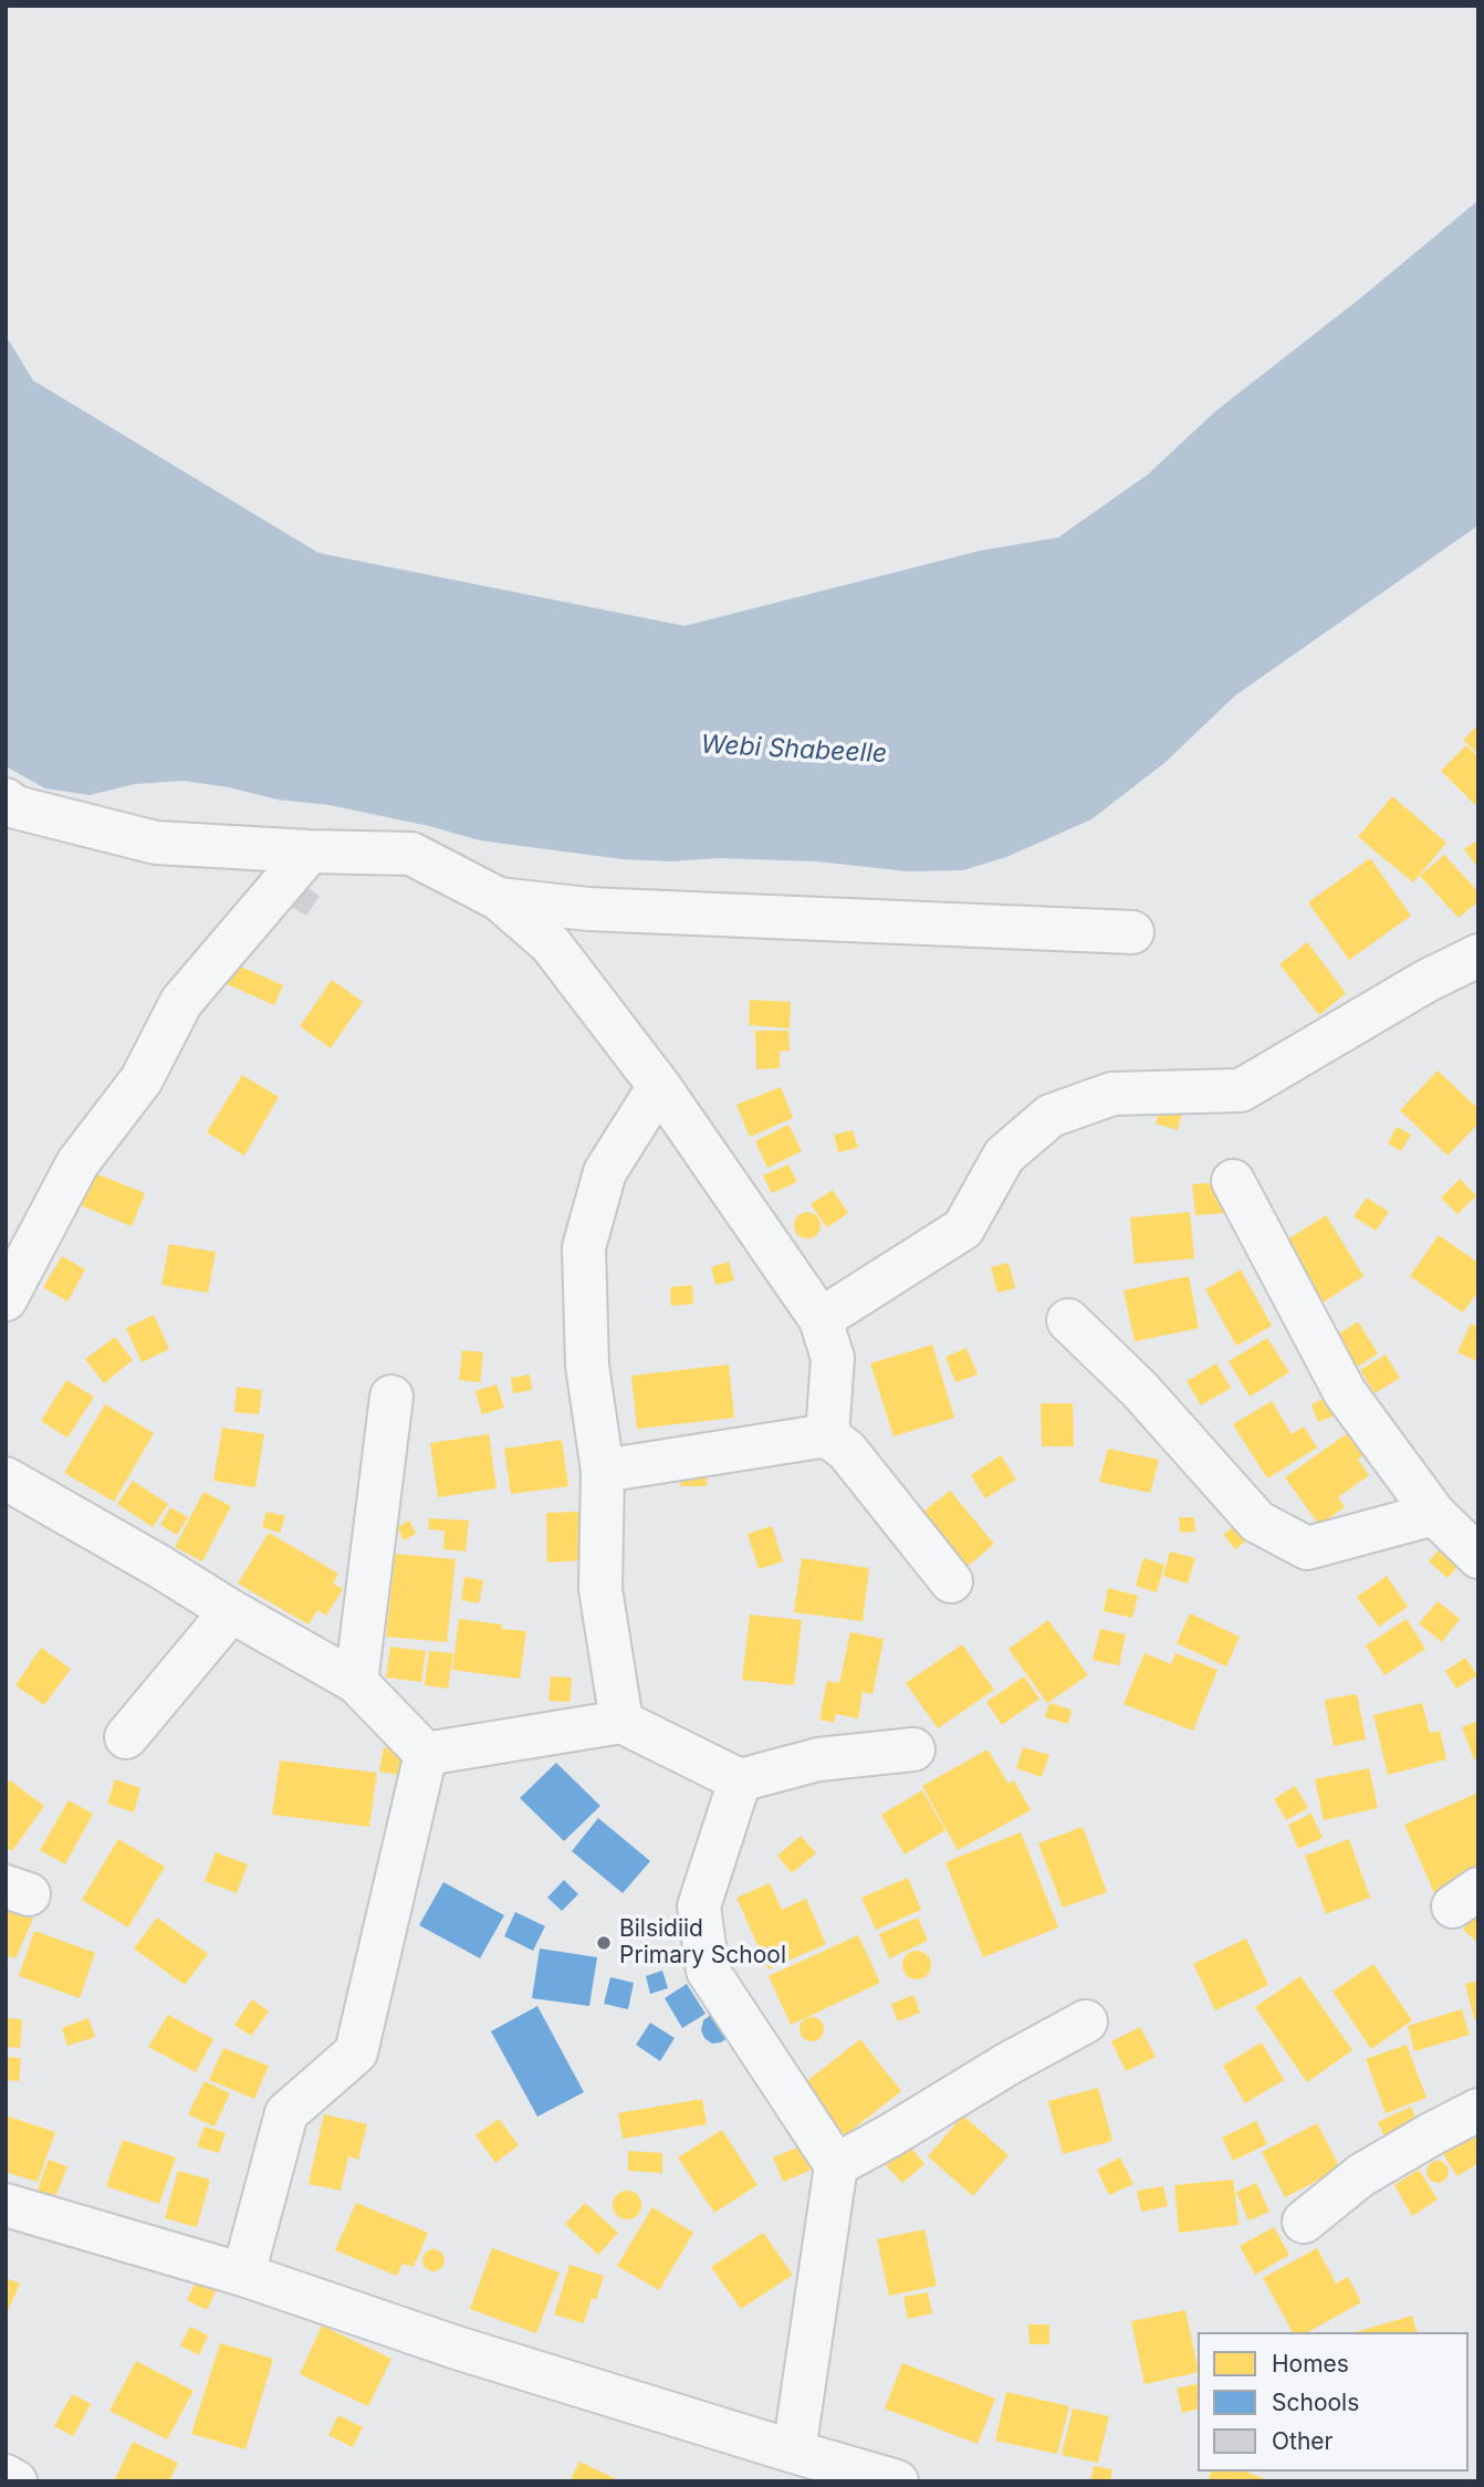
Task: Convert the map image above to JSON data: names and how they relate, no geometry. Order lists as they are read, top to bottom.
{
  "water": ["Webi Shabeelle"],
  "places": ["Bilsidiid Primary School"],
  "legend": ["Homes", "Schools", "Other"]
}
